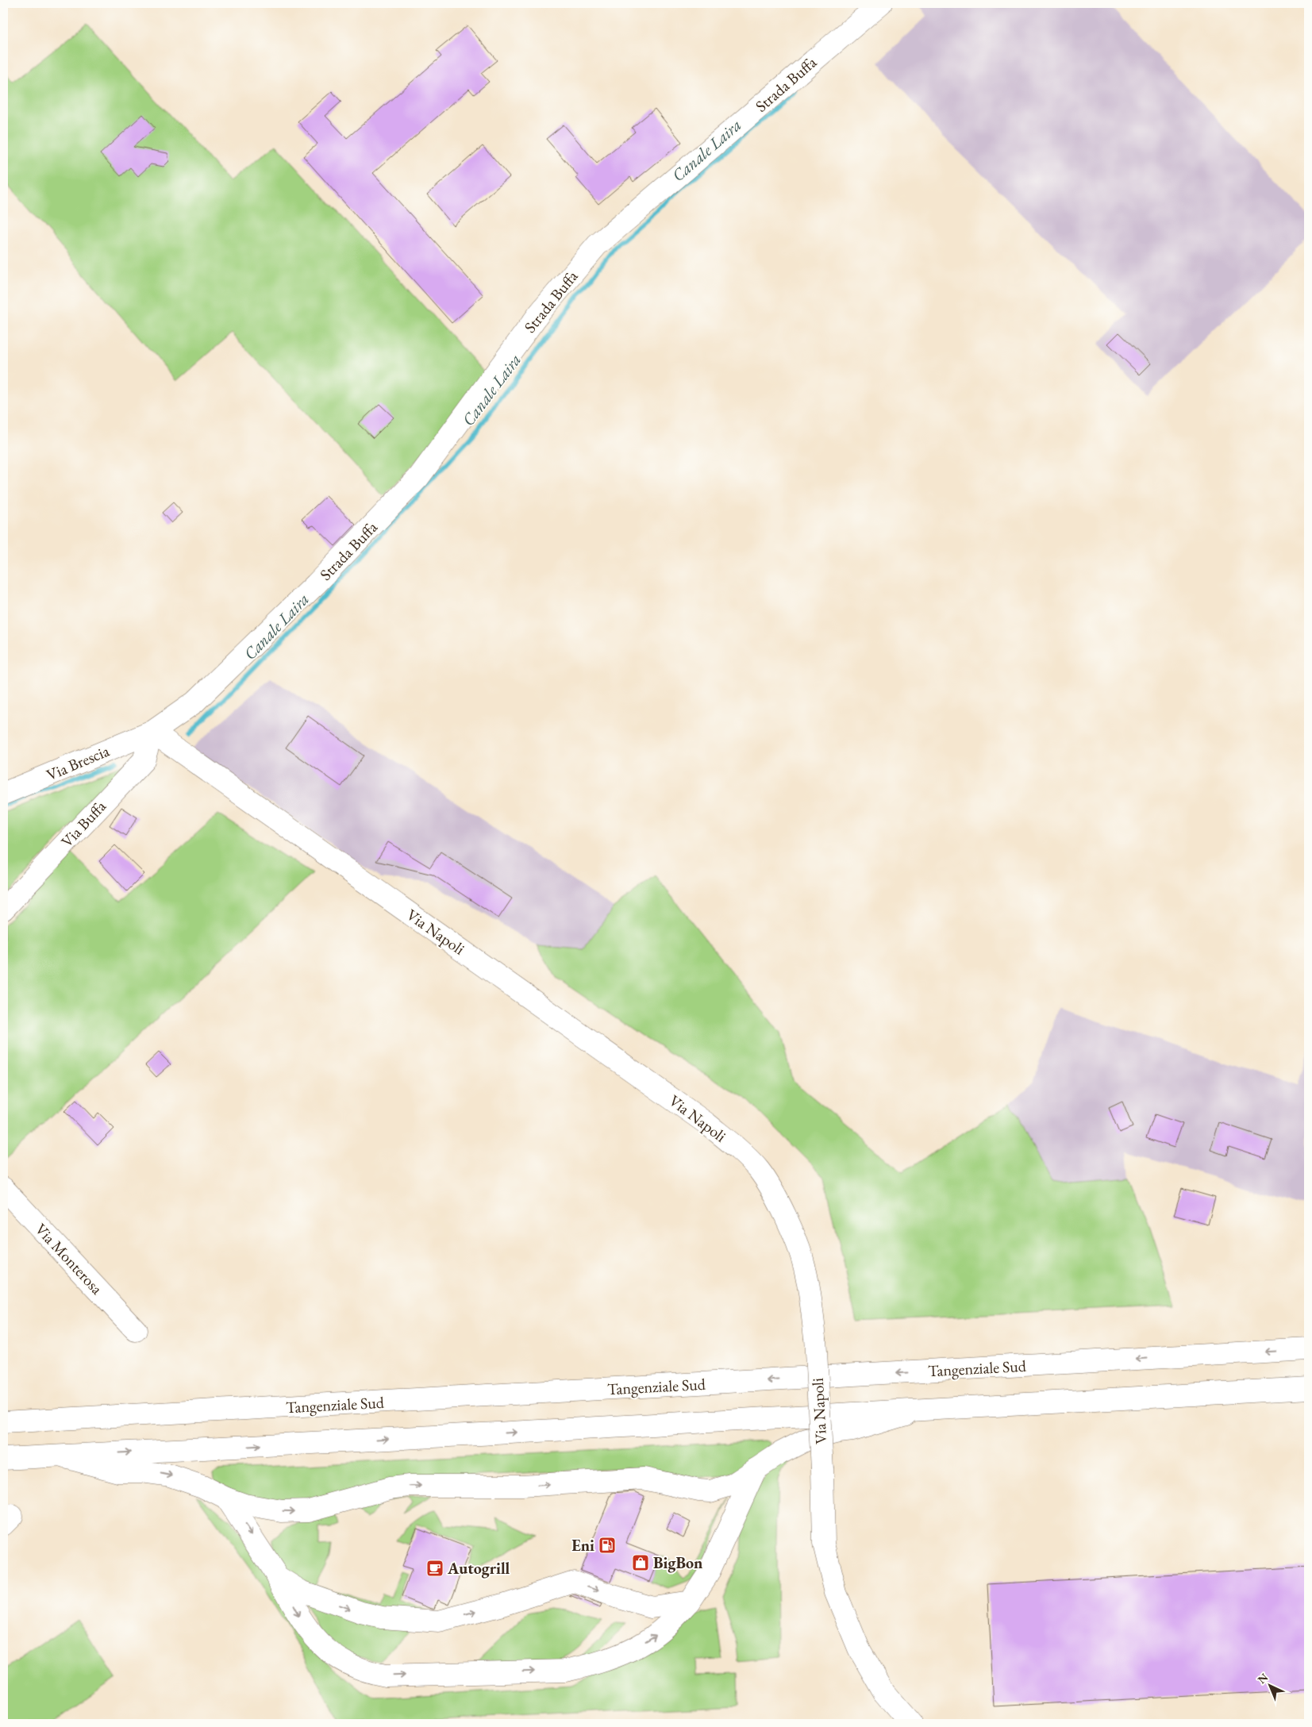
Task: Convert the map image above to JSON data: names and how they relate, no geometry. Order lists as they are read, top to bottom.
{
  "streets": {
    "main road": [
      "Strada Buffa",
      "Via Brescia",
      "Via Buffa",
      "Via Napoli",
      "Via Monterosa",
      "Tangenziale Sud"
    ]
  },
  "crossings": [
    ["Strada Buffa", "Via Brescia"],
    ["Strada Buffa", "Via Buffa"],
    ["Strada Buffa", "Via Napoli"],
    ["Via Brescia", "Via Buffa"],
    ["Via Brescia", "Via Napoli"],
    ["Via Buffa", "Via Napoli"]
  ],
  "water": ["Canale Laira"],
  "places": {
    "fuel station": ["Eni"],
    "shop": ["BigBon"],
    "cafe": ["Autogrill"]
  },
  "north": "top left"
}
